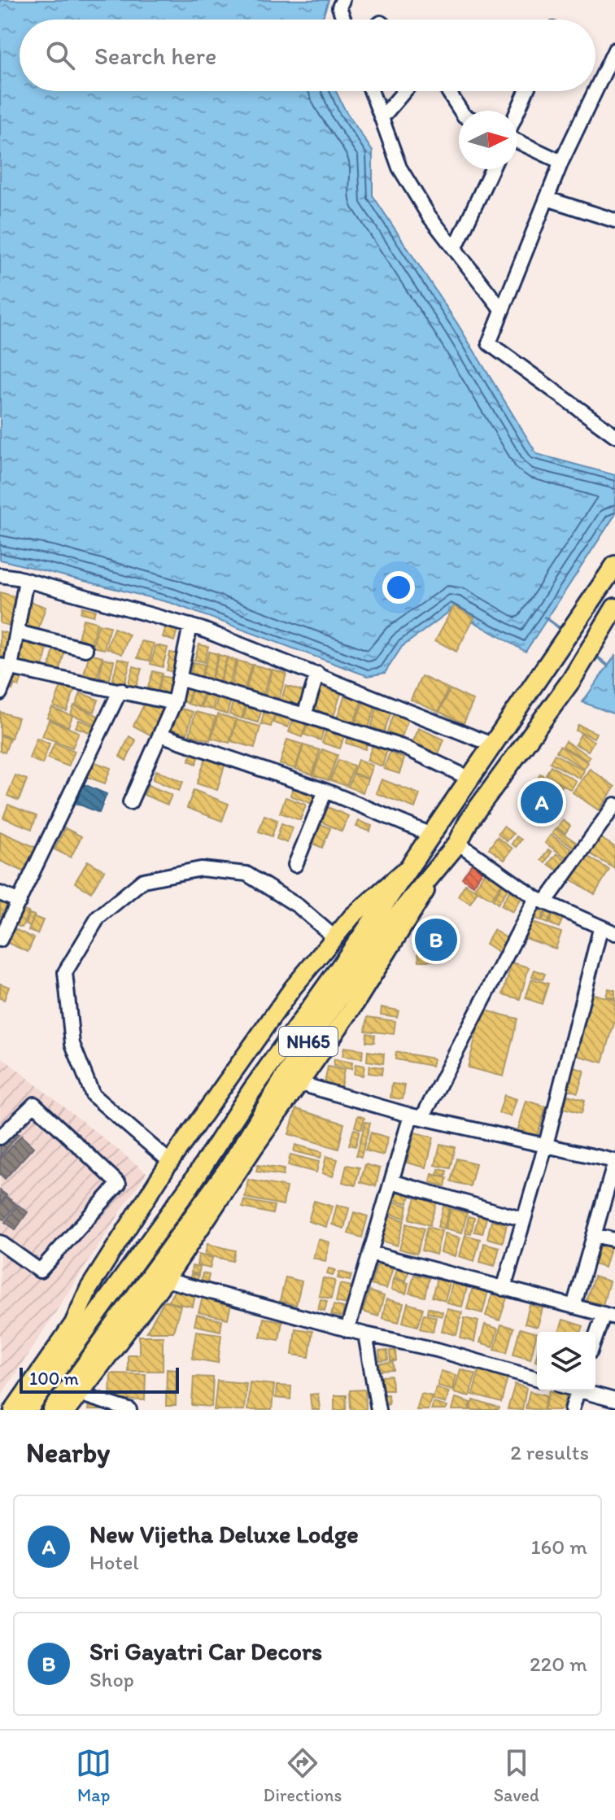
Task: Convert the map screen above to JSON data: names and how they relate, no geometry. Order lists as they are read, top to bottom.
{
  "streets": {
    "highway": ["NH65"]
  },
  "scale_bar": "100 m",
  "north": "right",
  "page": {
    "search": "Search here",
    "pins": ["A", "B"],
    "scale": "100 m",
    "heading": ["Nearby", "2 results"],
    "list": [
      {
        "mark": "A",
        "name": "New Vijetha Deluxe Lodge",
        "note": "Hotel",
        "value": "160 m"
      },
      {
        "mark": "B",
        "name": "Sri Gayatri Car Decors",
        "note": "Shop",
        "value": "220 m"
      }
    ],
    "nav": ["Map", "Directions", "Saved"]
  }
}
